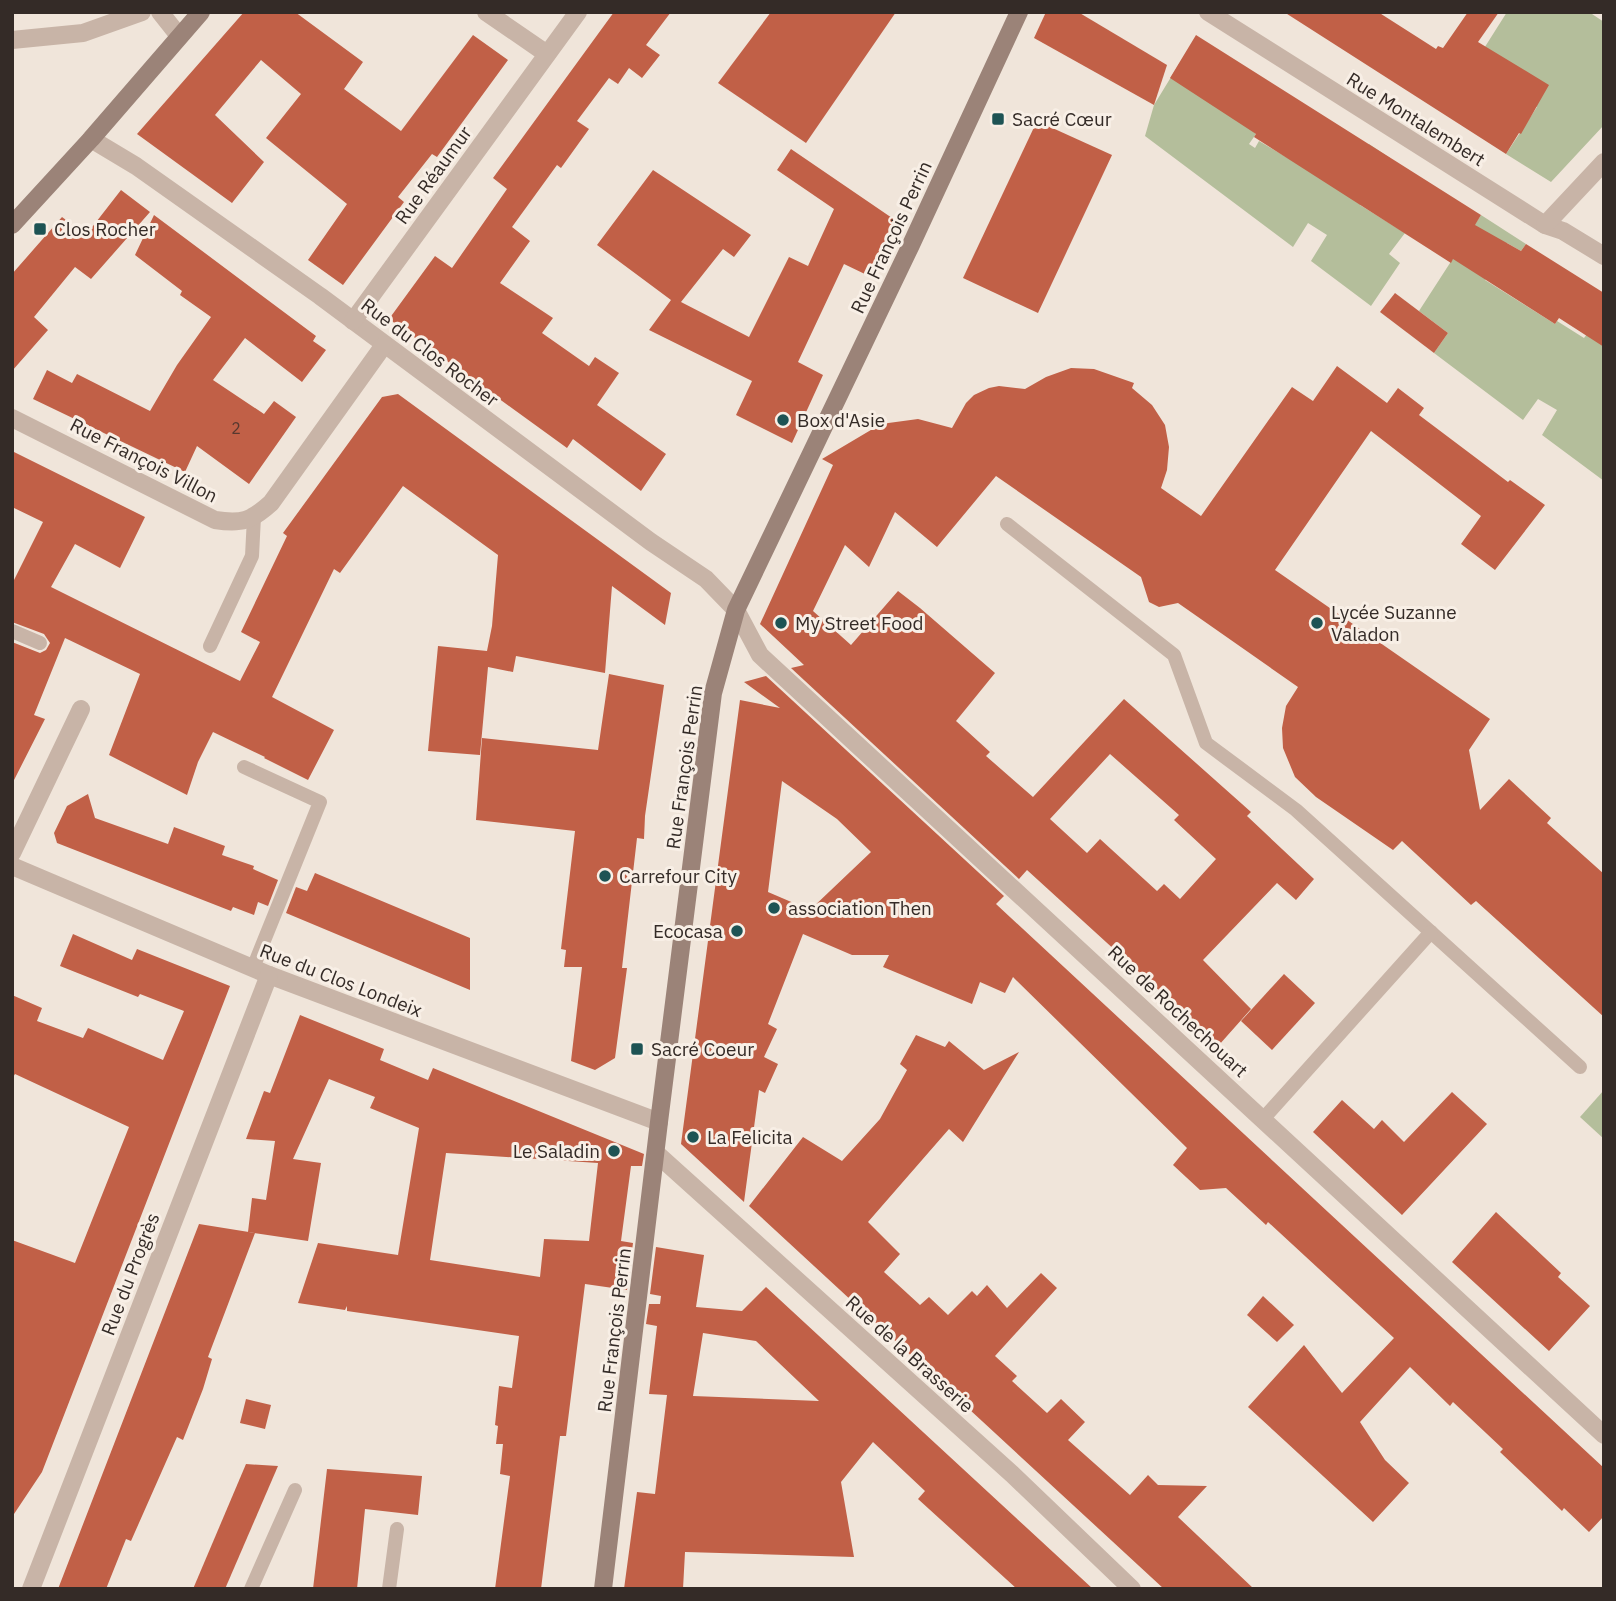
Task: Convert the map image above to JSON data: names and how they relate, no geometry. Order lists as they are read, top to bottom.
{
  "streets": {
    "main road": ["Rue François Perrin"],
    "street": [
      "Rue Montalembert",
      "Rue Réaumur",
      "Rue du Clos Rocher",
      "Rue François Villon",
      "Rue du Clos Londeix",
      "Rue de Rochechouart",
      "Rue du Progrès",
      "Rue de la Brasserie"
    ]
  },
  "crossings": [
    ["Rue Réaumur", "Rue du Clos Rocher"],
    ["Rue François Perrin", "Rue du Clos Rocher"],
    ["Rue François Perrin", "Rue du Clos Londeix"],
    ["Rue François Perrin", "Rue de Rochechouart"],
    ["Rue François Perrin", "Rue de la Brasserie"],
    ["Rue du Clos Rocher", "Rue de Rochechouart"],
    ["Rue du Clos Londeix", "Rue du Progrès"]
  ],
  "places": {
    "transit": ["Sacré Cœur", "Clos Rocher", "Sacré Coeur"],
    "other": [
      "Box d'Asie",
      "My Street Food",
      "Lycée Suzanne Valadon",
      "Carrefour City",
      "association Then",
      "Ecocasa",
      "La Felicita",
      "Le Saladin"
    ]
  },
  "house_numbers": ["2"]
}
